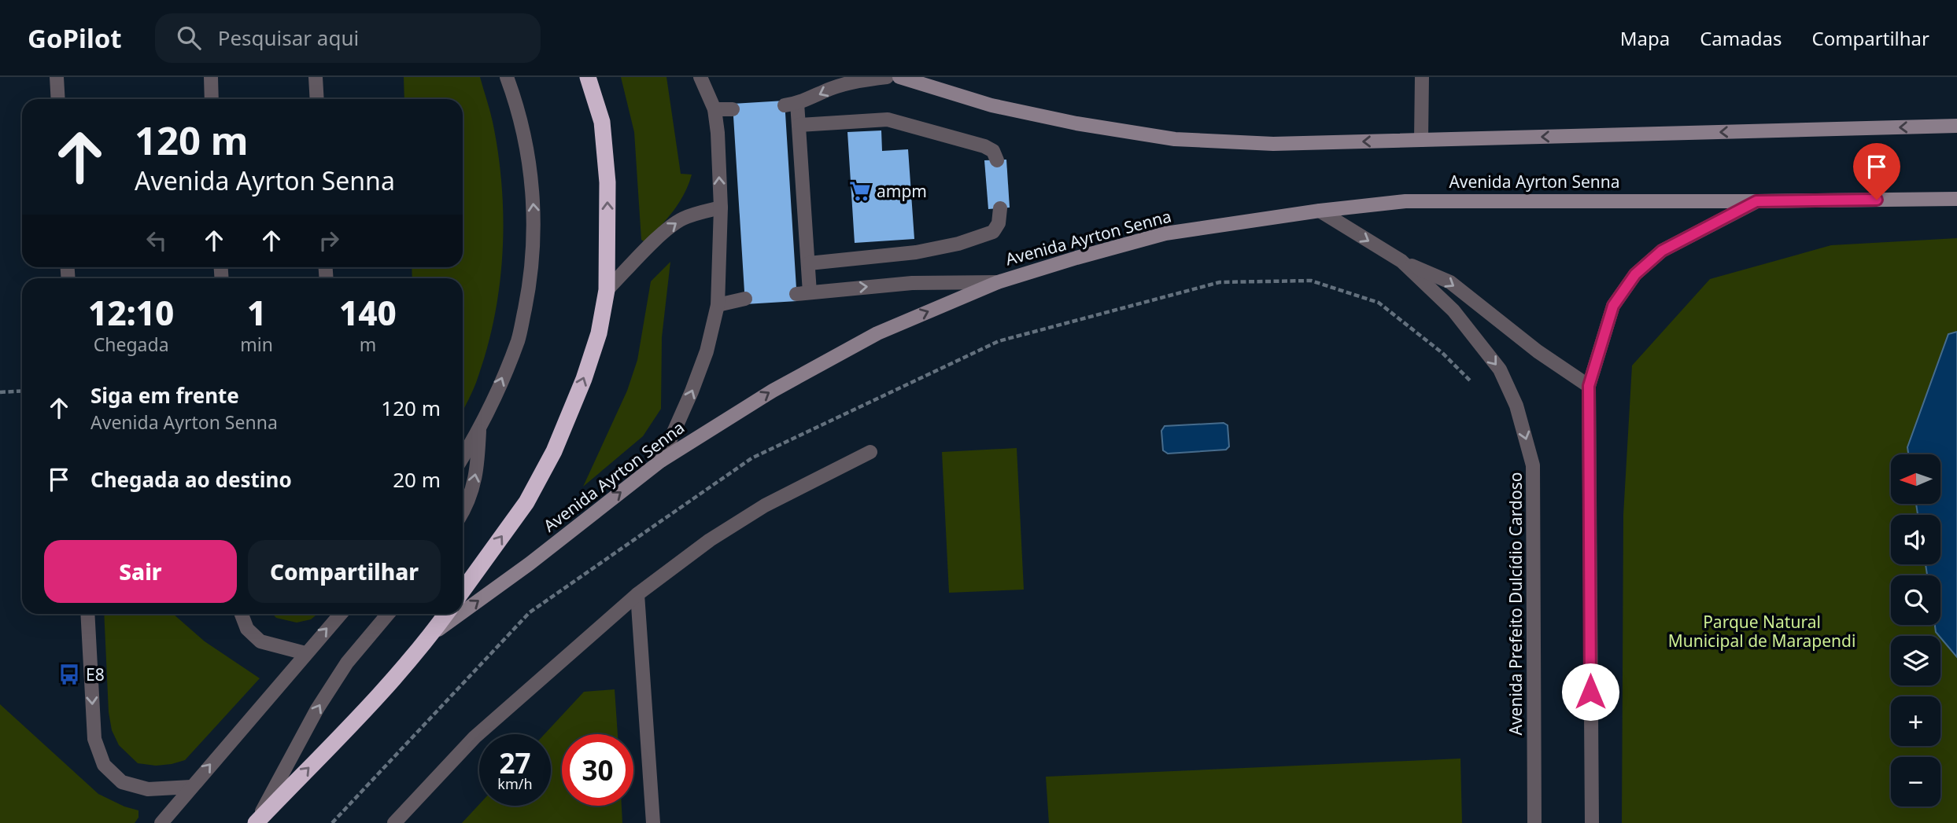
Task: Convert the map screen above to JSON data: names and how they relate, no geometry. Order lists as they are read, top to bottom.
{
  "streets": {
    "highway": ["Avenida Ayrton Senna"],
    "street": ["Avenida Prefeito Dulcídio Cardoso"]
  },
  "crossings": [
    ["Avenida Ayrton Senna", "Avenida Prefeito Dulcídio Cardoso"]
  ],
  "one_way": ["Avenida Ayrton Senna"],
  "parks": ["Parque Natural Municipal de Marapendi"],
  "places": {
    "supermarket": ["ampm"],
    "bus stop": ["E8"]
  },
  "north": "left",
  "page": {
    "header": "GoPilot",
    "search": "Pesquisar aqui",
    "nav": ["Mapa", "Camadas", "Compartilhar"],
    "turn": ["120 m", "Avenida Ayrton Senna"],
    "eta": [
      "12:10",
      "Chegada",
      "1",
      "min",
      "140",
      "m"
    ],
    "list": [
      {
        "name": "Siga em frente",
        "note": "Avenida Ayrton Senna",
        "value": "120 m"
      },
      {
        "name": "Chegada ao destino",
        "value": "20 m"
      }
    ],
    "map_buttons": ["+", "−"],
    "buttons": ["Sair", "Compartilhar"],
    "speed": "27 km/h",
    "limit": "30"
  }
}
